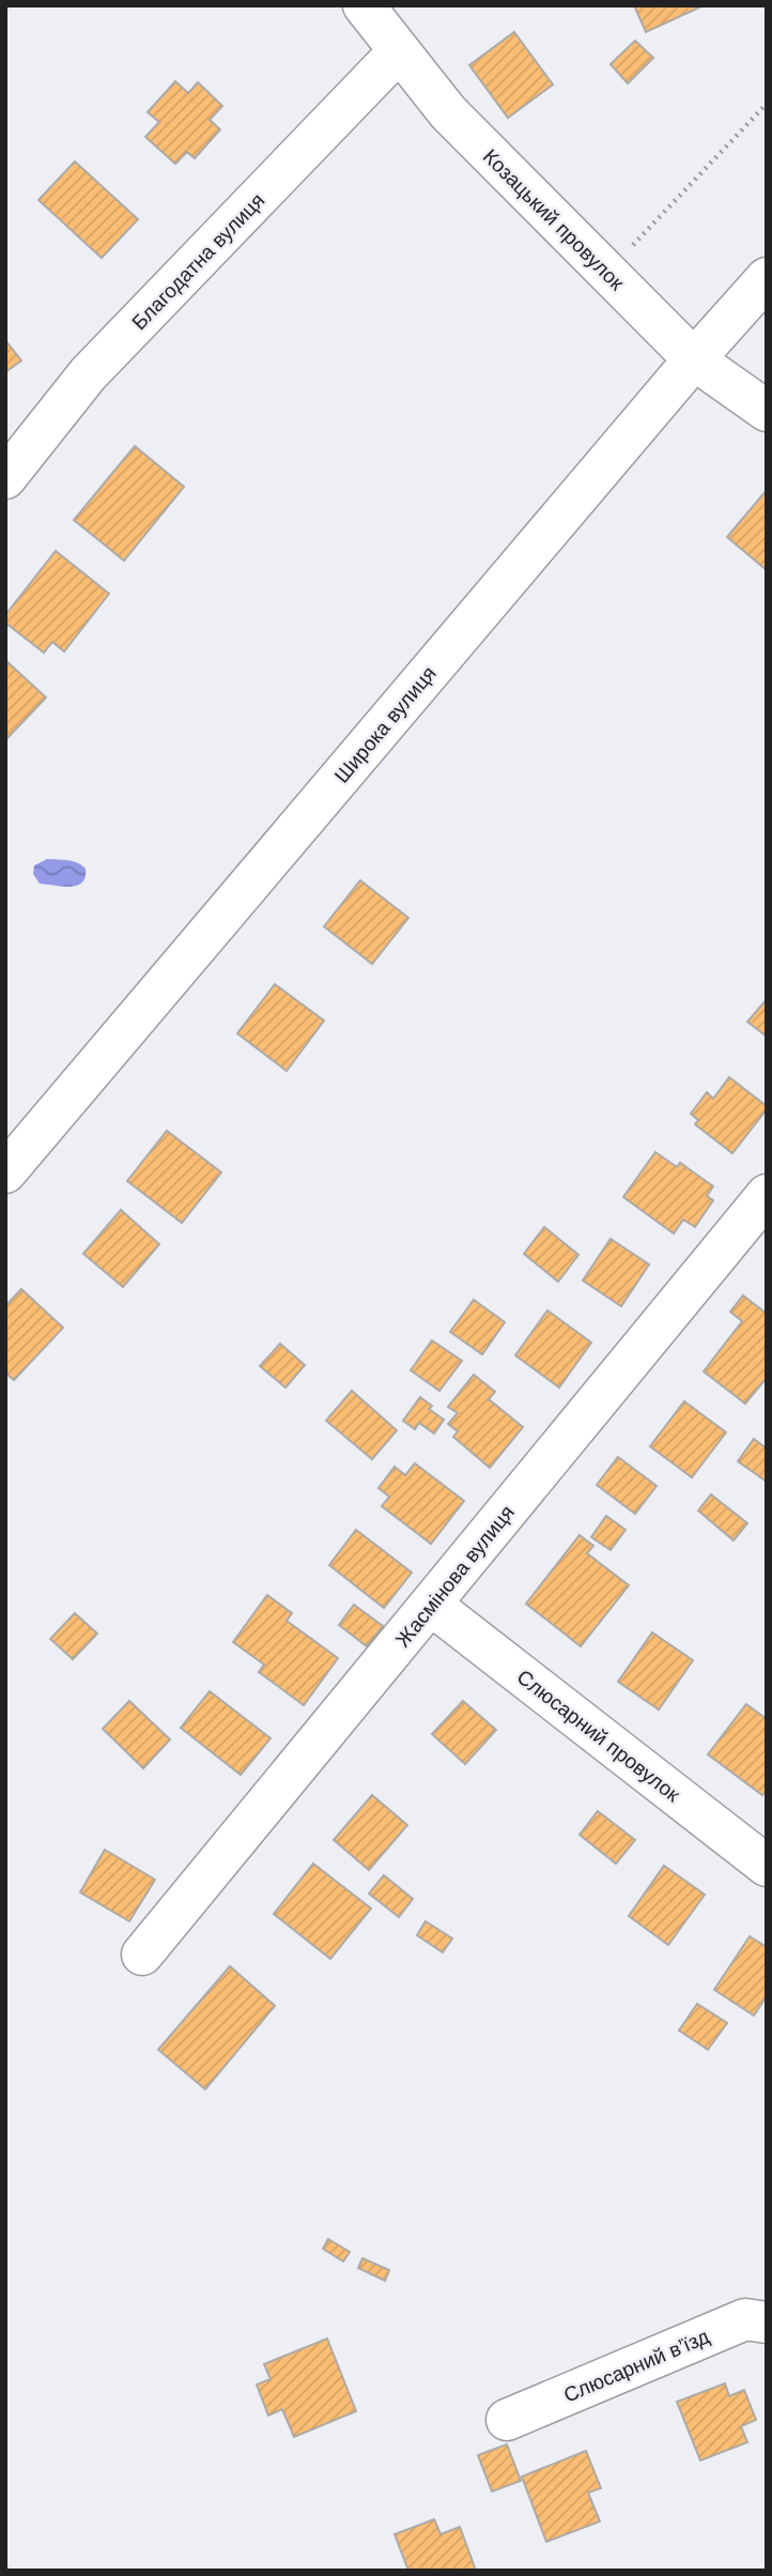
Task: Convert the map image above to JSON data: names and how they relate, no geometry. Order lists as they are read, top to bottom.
{
  "streets": {
    "street": [
      "Козацький провулок",
      "Благодатна вулиця",
      "Широка вулиця",
      "Жасмінова вулиця",
      "Слюсарний провулок",
      "Слюсарний в’їзд"
    ]
  },
  "crossings": [
    ["Козацький провулок", "Благодатна вулиця"],
    ["Козацький провулок", "Широка вулиця"],
    ["Жасмінова вулиця", "Слюсарний провулок"]
  ]
}
